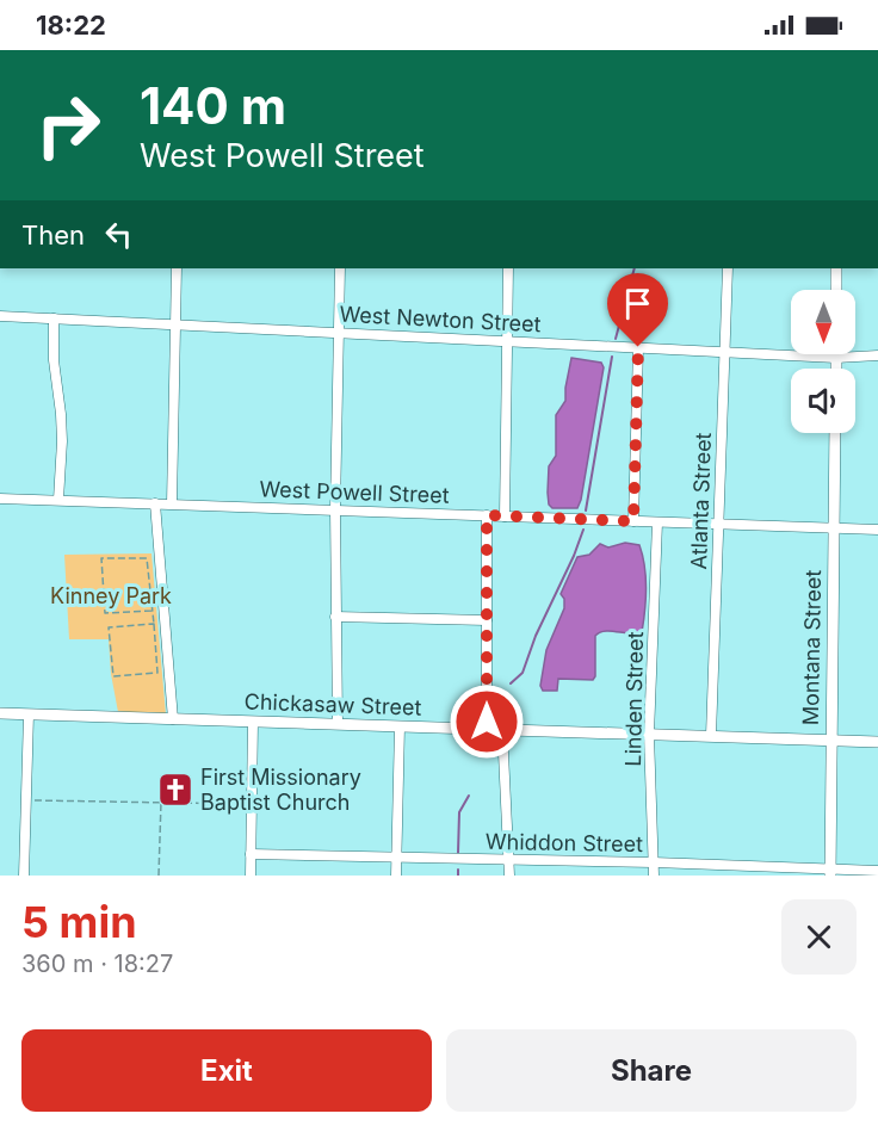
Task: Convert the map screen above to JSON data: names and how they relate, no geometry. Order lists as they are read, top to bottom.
{
  "streets": {
    "street": [
      "West Newton Street",
      "West Powell Street",
      "Atlanta Street",
      "Montana Street",
      "Linden Street",
      "Chickasaw Street",
      "Whiddon Street"
    ]
  },
  "crossings": [
    ["West Newton Street", "Atlanta Street"],
    ["West Powell Street", "Atlanta Street"],
    ["West Powell Street", "Montana Street"],
    ["West Powell Street", "Linden Street"],
    ["Atlanta Street", "Chickasaw Street"],
    ["Montana Street", "Chickasaw Street"],
    ["Montana Street", "Whiddon Street"],
    ["Linden Street", "Chickasaw Street"],
    ["Linden Street", "Whiddon Street"]
  ],
  "parks": ["Kinney Park"],
  "places": {
    "church": ["First Missionary Baptist Church"]
  },
  "north": "bottom",
  "page": {
    "status": "18:22",
    "turn": ["140 m", "West Powell Street"],
    "then": "Then",
    "heading": ["5 min", "360 m · 18:27"],
    "buttons": ["Exit", "Share"]
  }
}
